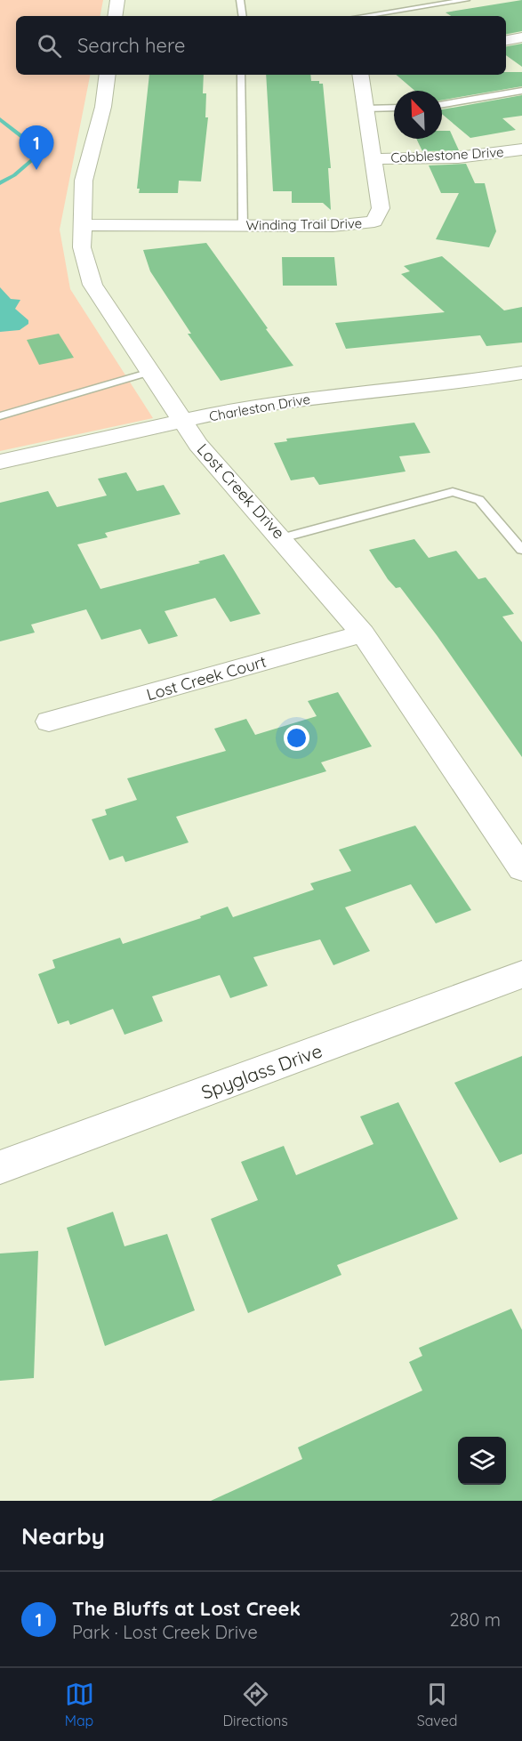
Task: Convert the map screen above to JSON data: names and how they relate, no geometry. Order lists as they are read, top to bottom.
{
  "streets": {
    "street": [
      "Cobblestone Drive",
      "Winding Trail Drive",
      "Charleston Drive",
      "Lost Creek Drive",
      "Lost Creek Court",
      "Spyglass Drive"
    ]
  },
  "crossings": [
    ["Cobblestone Drive", "Winding Trail Drive"],
    ["Winding Trail Drive", "Lost Creek Drive"],
    ["Charleston Drive", "Lost Creek Drive"],
    ["Lost Creek Drive", "Lost Creek Court"]
  ],
  "north": "top left",
  "page": {
    "search": "Search here",
    "pins": "1",
    "heading": "Nearby",
    "list": [
      {
        "mark": "1",
        "name": "The Bluffs at Lost Creek",
        "note": "Park · Lost Creek Drive",
        "value": "280 m"
      }
    ],
    "nav": ["Map", "Directions", "Saved"]
  }
}
